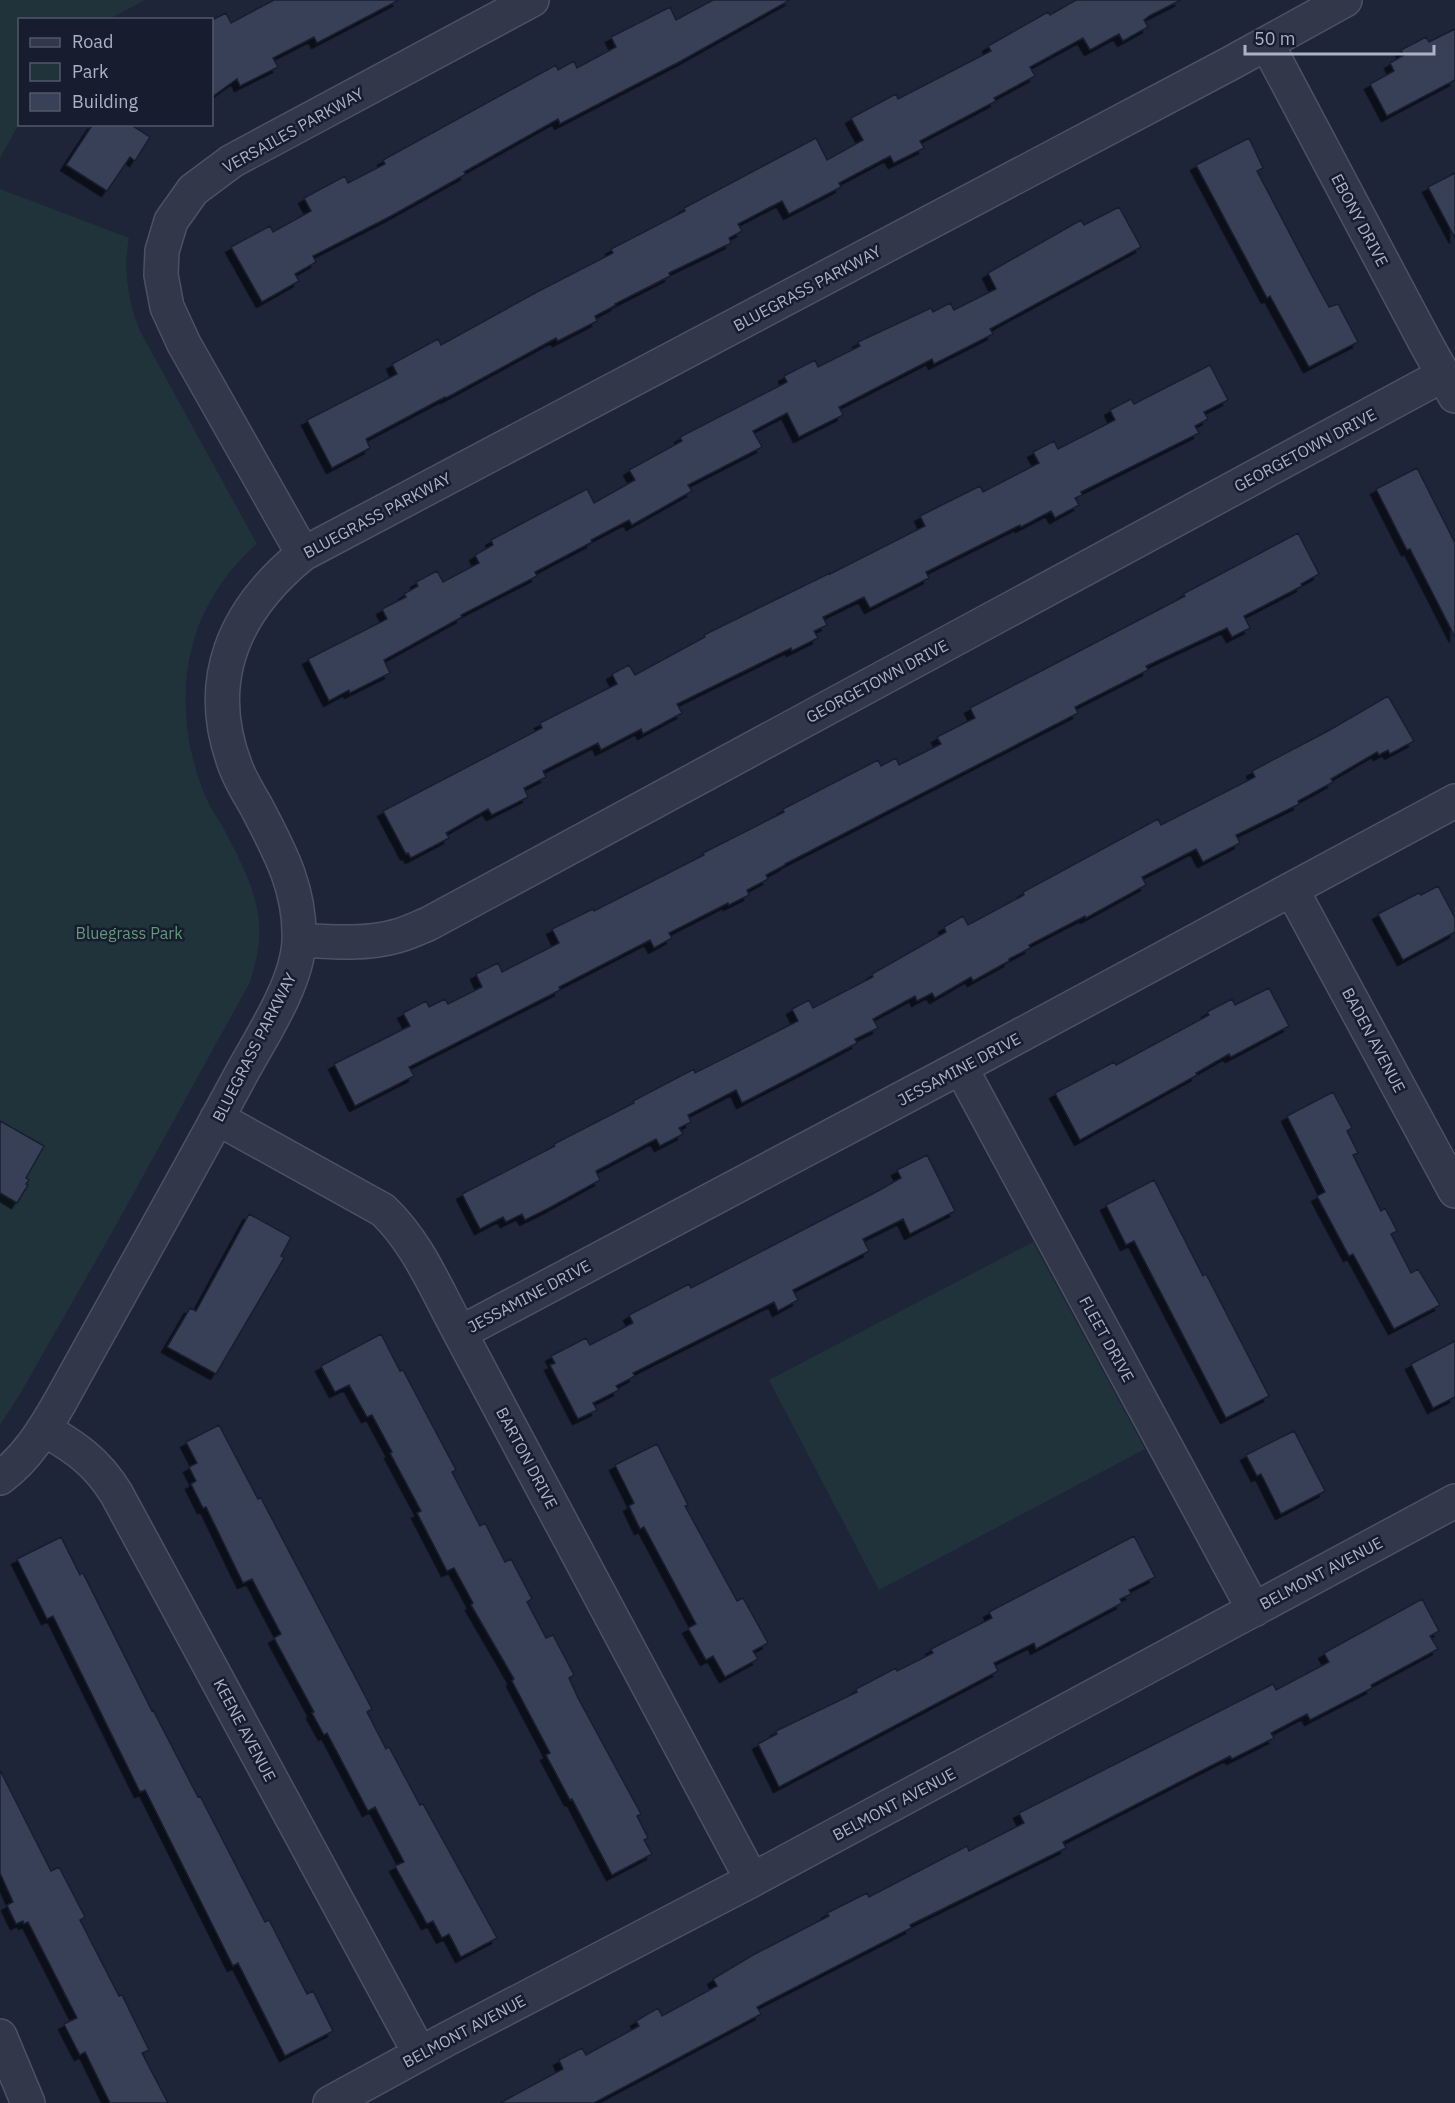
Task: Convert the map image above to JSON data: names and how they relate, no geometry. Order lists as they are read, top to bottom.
{
  "streets": {
    "street": [
      "VERSAILES PARKWAY",
      "EBONY DRIVE",
      "BLUEGRASS PARKWAY",
      "GEORGETOWN DRIVE",
      "BADEN AVENUE",
      "JESSAMINE DRIVE",
      "FLEET DRIVE",
      "BARTON DRIVE",
      "BELMONT AVENUE",
      "KEENE AVENUE"
    ]
  },
  "crossings": [
    ["VERSAILES PARKWAY", "BLUEGRASS PARKWAY"],
    ["EBONY DRIVE", "BLUEGRASS PARKWAY"],
    ["EBONY DRIVE", "GEORGETOWN DRIVE"],
    ["BLUEGRASS PARKWAY", "GEORGETOWN DRIVE"],
    ["BLUEGRASS PARKWAY", "BARTON DRIVE"],
    ["BLUEGRASS PARKWAY", "KEENE AVENUE"],
    ["BADEN AVENUE", "JESSAMINE DRIVE"],
    ["JESSAMINE DRIVE", "FLEET DRIVE"],
    ["JESSAMINE DRIVE", "BARTON DRIVE"],
    ["FLEET DRIVE", "BELMONT AVENUE"],
    ["BARTON DRIVE", "BELMONT AVENUE"],
    ["BELMONT AVENUE", "KEENE AVENUE"]
  ],
  "parks": ["Bluegrass Park"],
  "legend": ["Road", "Park", "Building"],
  "scale_bar": "50 m"
}
